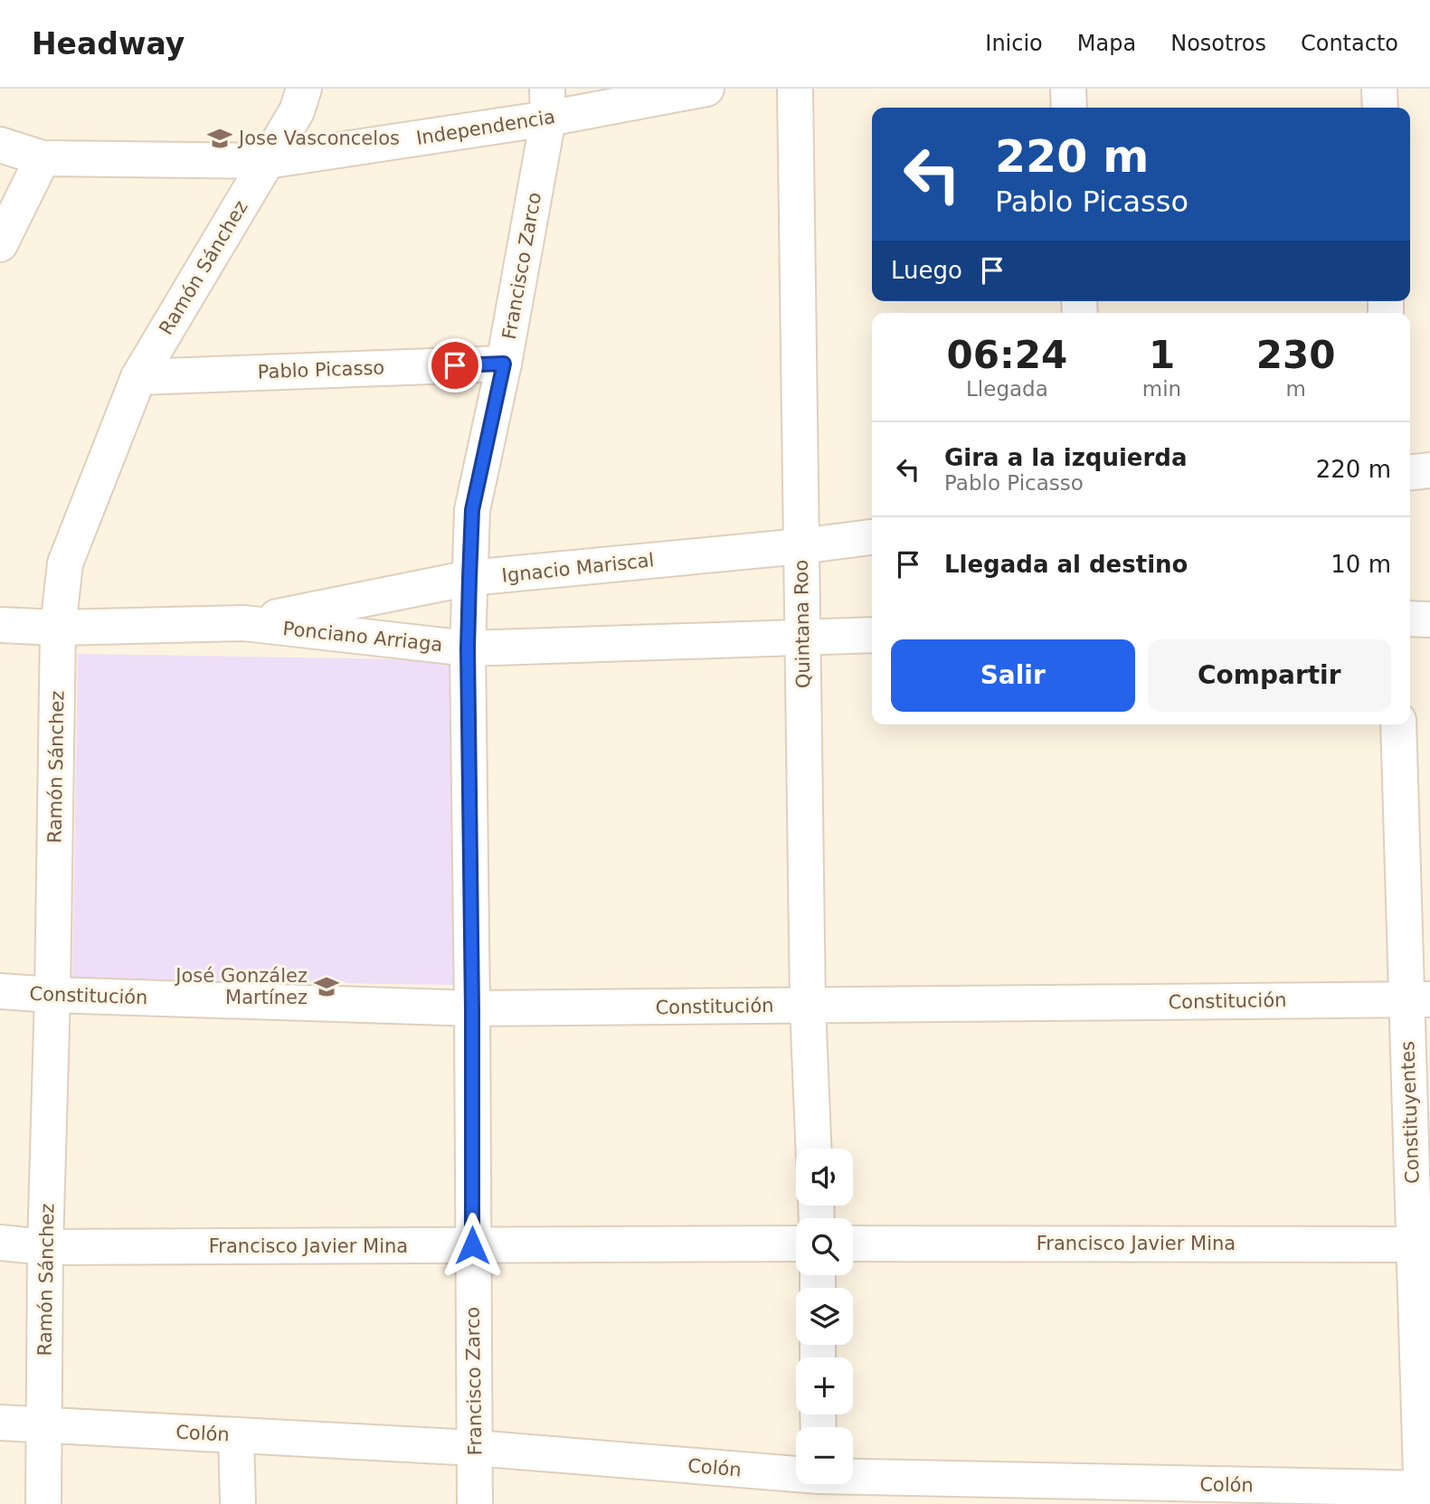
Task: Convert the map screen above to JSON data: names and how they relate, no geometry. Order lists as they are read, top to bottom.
{
  "streets": {
    "street": [
      "Independencia",
      "Francisco Zarco",
      "Ramón Sánchez",
      "Pablo Picasso",
      "Ignacio Mariscal",
      "Quintana Roo",
      "Ponciano Arriaga",
      "Constitución",
      "Constituyentes",
      "Francisco Javier Mina",
      "Colón"
    ]
  },
  "crossings": [
    ["Independencia", "Francisco Zarco"],
    ["Independencia", "Ramón Sánchez"],
    ["Francisco Zarco", "Pablo Picasso"],
    ["Francisco Zarco", "Ignacio Mariscal"],
    ["Francisco Zarco", "Ponciano Arriaga"],
    ["Francisco Zarco", "Constitución"],
    ["Francisco Zarco", "Francisco Javier Mina"],
    ["Francisco Zarco", "Colón"],
    ["Ramón Sánchez", "Pablo Picasso"],
    ["Ramón Sánchez", "Ponciano Arriaga"],
    ["Ramón Sánchez", "Constitución"],
    ["Ramón Sánchez", "Francisco Javier Mina"],
    ["Ramón Sánchez", "Colón"],
    ["Ignacio Mariscal", "Quintana Roo"],
    ["Ignacio Mariscal", "Ponciano Arriaga"],
    ["Quintana Roo", "Ponciano Arriaga"],
    ["Quintana Roo", "Constitución"],
    ["Constitución", "Constituyentes"],
    ["Constituyentes", "Francisco Javier Mina"],
    ["Constituyentes", "Colón"]
  ],
  "places": {
    "school or university": ["Jose Vasconcelos", "José González Martínez"]
  },
  "page": {
    "header": "Headway",
    "nav": [
      "Inicio",
      "Mapa",
      "Nosotros",
      "Contacto"
    ],
    "turn": ["220 m", "Pablo Picasso"],
    "then": "Luego",
    "eta": [
      "06:24",
      "Llegada",
      "1",
      "min",
      "230",
      "m"
    ],
    "list": [
      {
        "name": "Gira a la izquierda",
        "note": "Pablo Picasso",
        "value": "220 m"
      },
      {
        "name": "Llegada al destino",
        "value": "10 m"
      }
    ],
    "buttons": ["Salir", "Compartir"],
    "map_buttons": ["+", "−"]
  }
}
